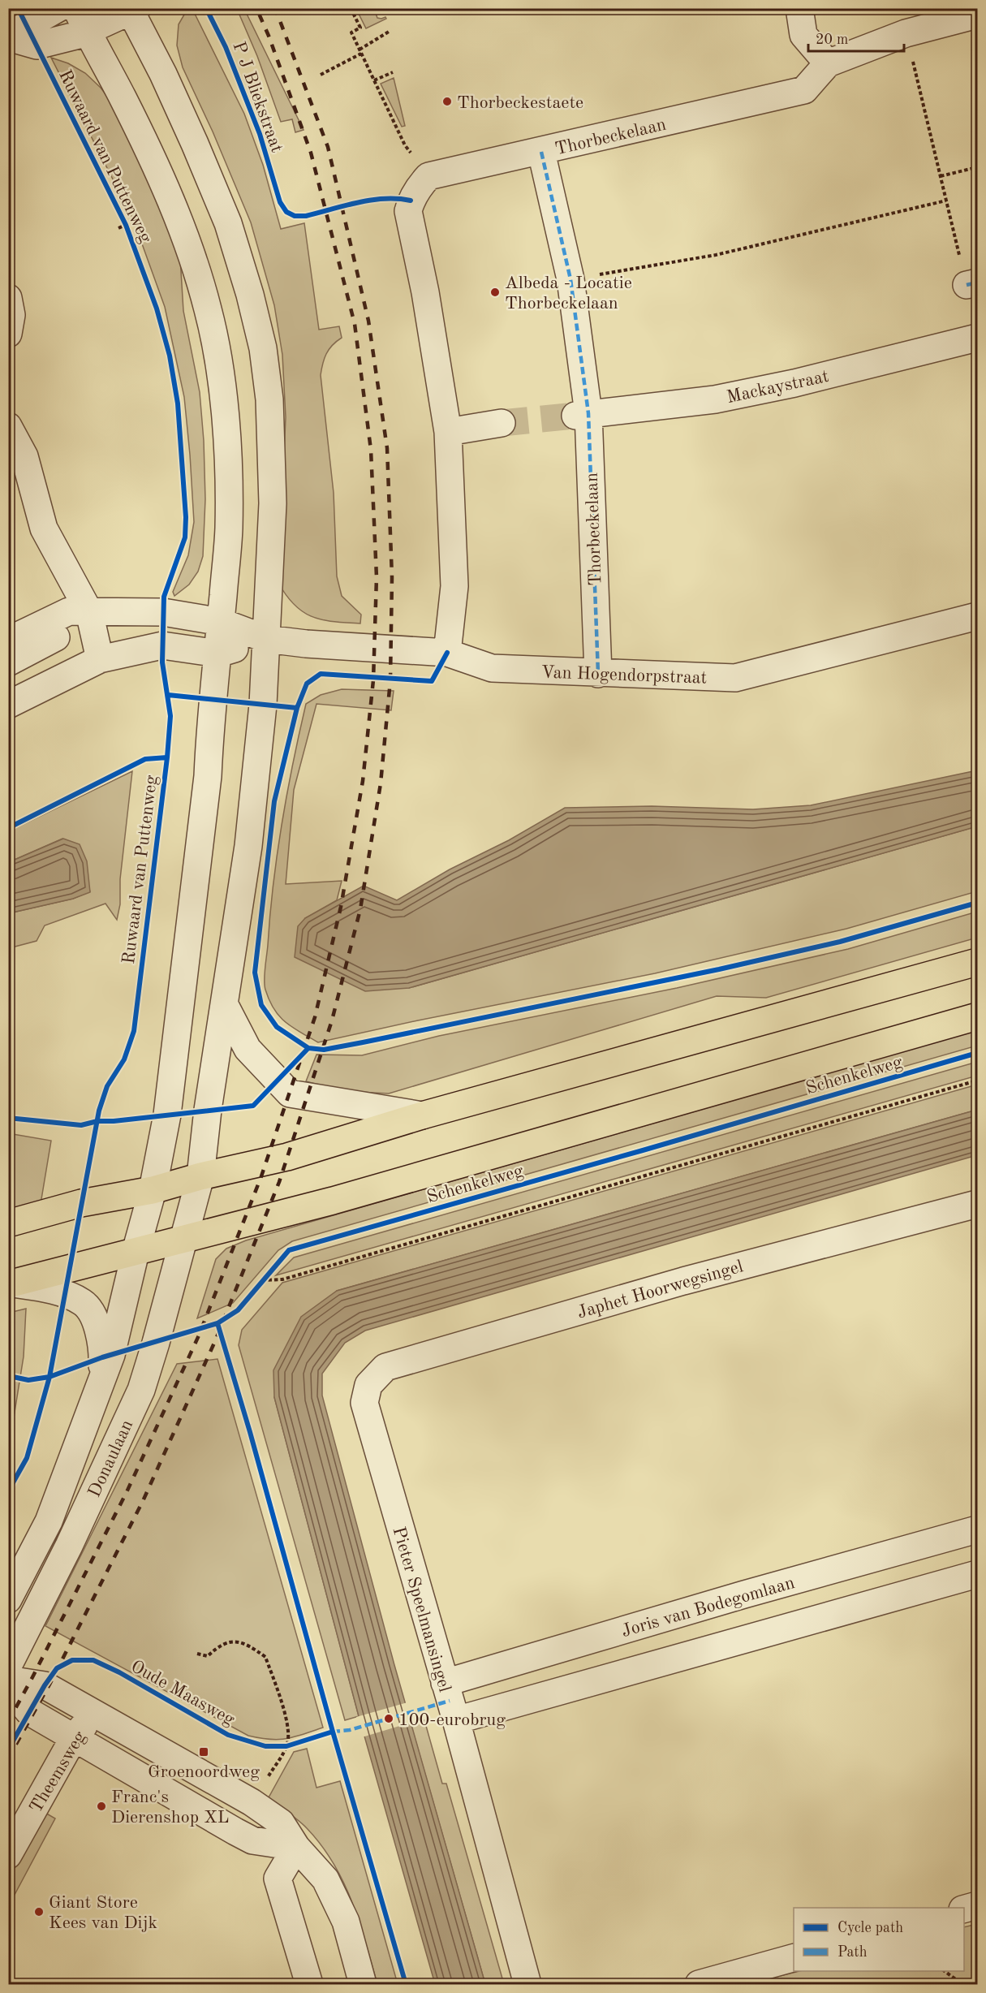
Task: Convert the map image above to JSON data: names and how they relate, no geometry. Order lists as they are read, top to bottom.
{
  "streets": {
    "main road": ["Schenkelweg"],
    "street": [
      "Thorbeckelaan",
      "Ruwaard van Puttenweg",
      "Mackaystraat",
      "Van Hogendorpstraat",
      "Japhet Hoorwegsingel",
      "Donaulaan",
      "Joris van Bodegomlaan",
      "Pieter Speelmansingel",
      "Theemsweg"
    ],
    "cycle path": ["P J Bliekstraat", "Oude Maasweg"]
  },
  "crossings": [
    ["Thorbeckelaan", "Mackaystraat"],
    ["Thorbeckelaan", "Van Hogendorpstraat"],
    ["Ruwaard van Puttenweg", "Schenkelweg"],
    ["Ruwaard van Puttenweg", "Donaulaan"],
    ["Schenkelweg", "Donaulaan"],
    ["Japhet Hoorwegsingel", "Pieter Speelmansingel"],
    ["Joris van Bodegomlaan", "Pieter Speelmansingel"]
  ],
  "places": {
    "other": [
      "Thorbeckestaete",
      "Albeda - Locatie Thorbeckelaan",
      "100-eurobrug",
      "Franc's Dierenshop XL",
      "Giant Store Kees van Dijk"
    ],
    "transit": ["Groenoordweg"]
  },
  "legend": ["Cycle path", "Path"],
  "scale_bar": "20 m"
}
